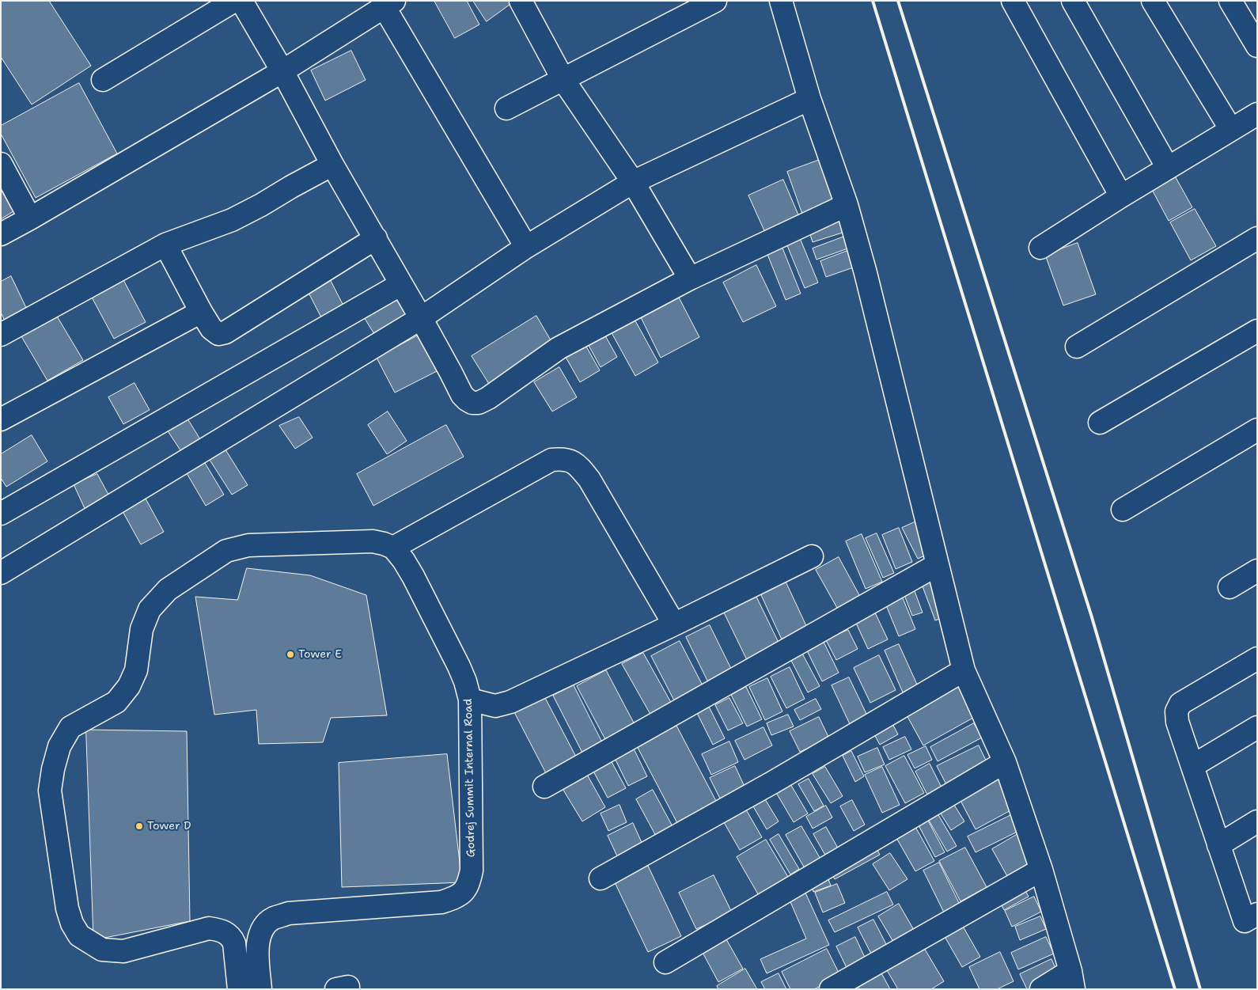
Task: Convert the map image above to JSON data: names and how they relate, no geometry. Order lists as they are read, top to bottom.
{
  "streets": {
    "street": ["Godrej Summit Internal Road"]
  },
  "places": ["Tower E", "Tower D"]
}
